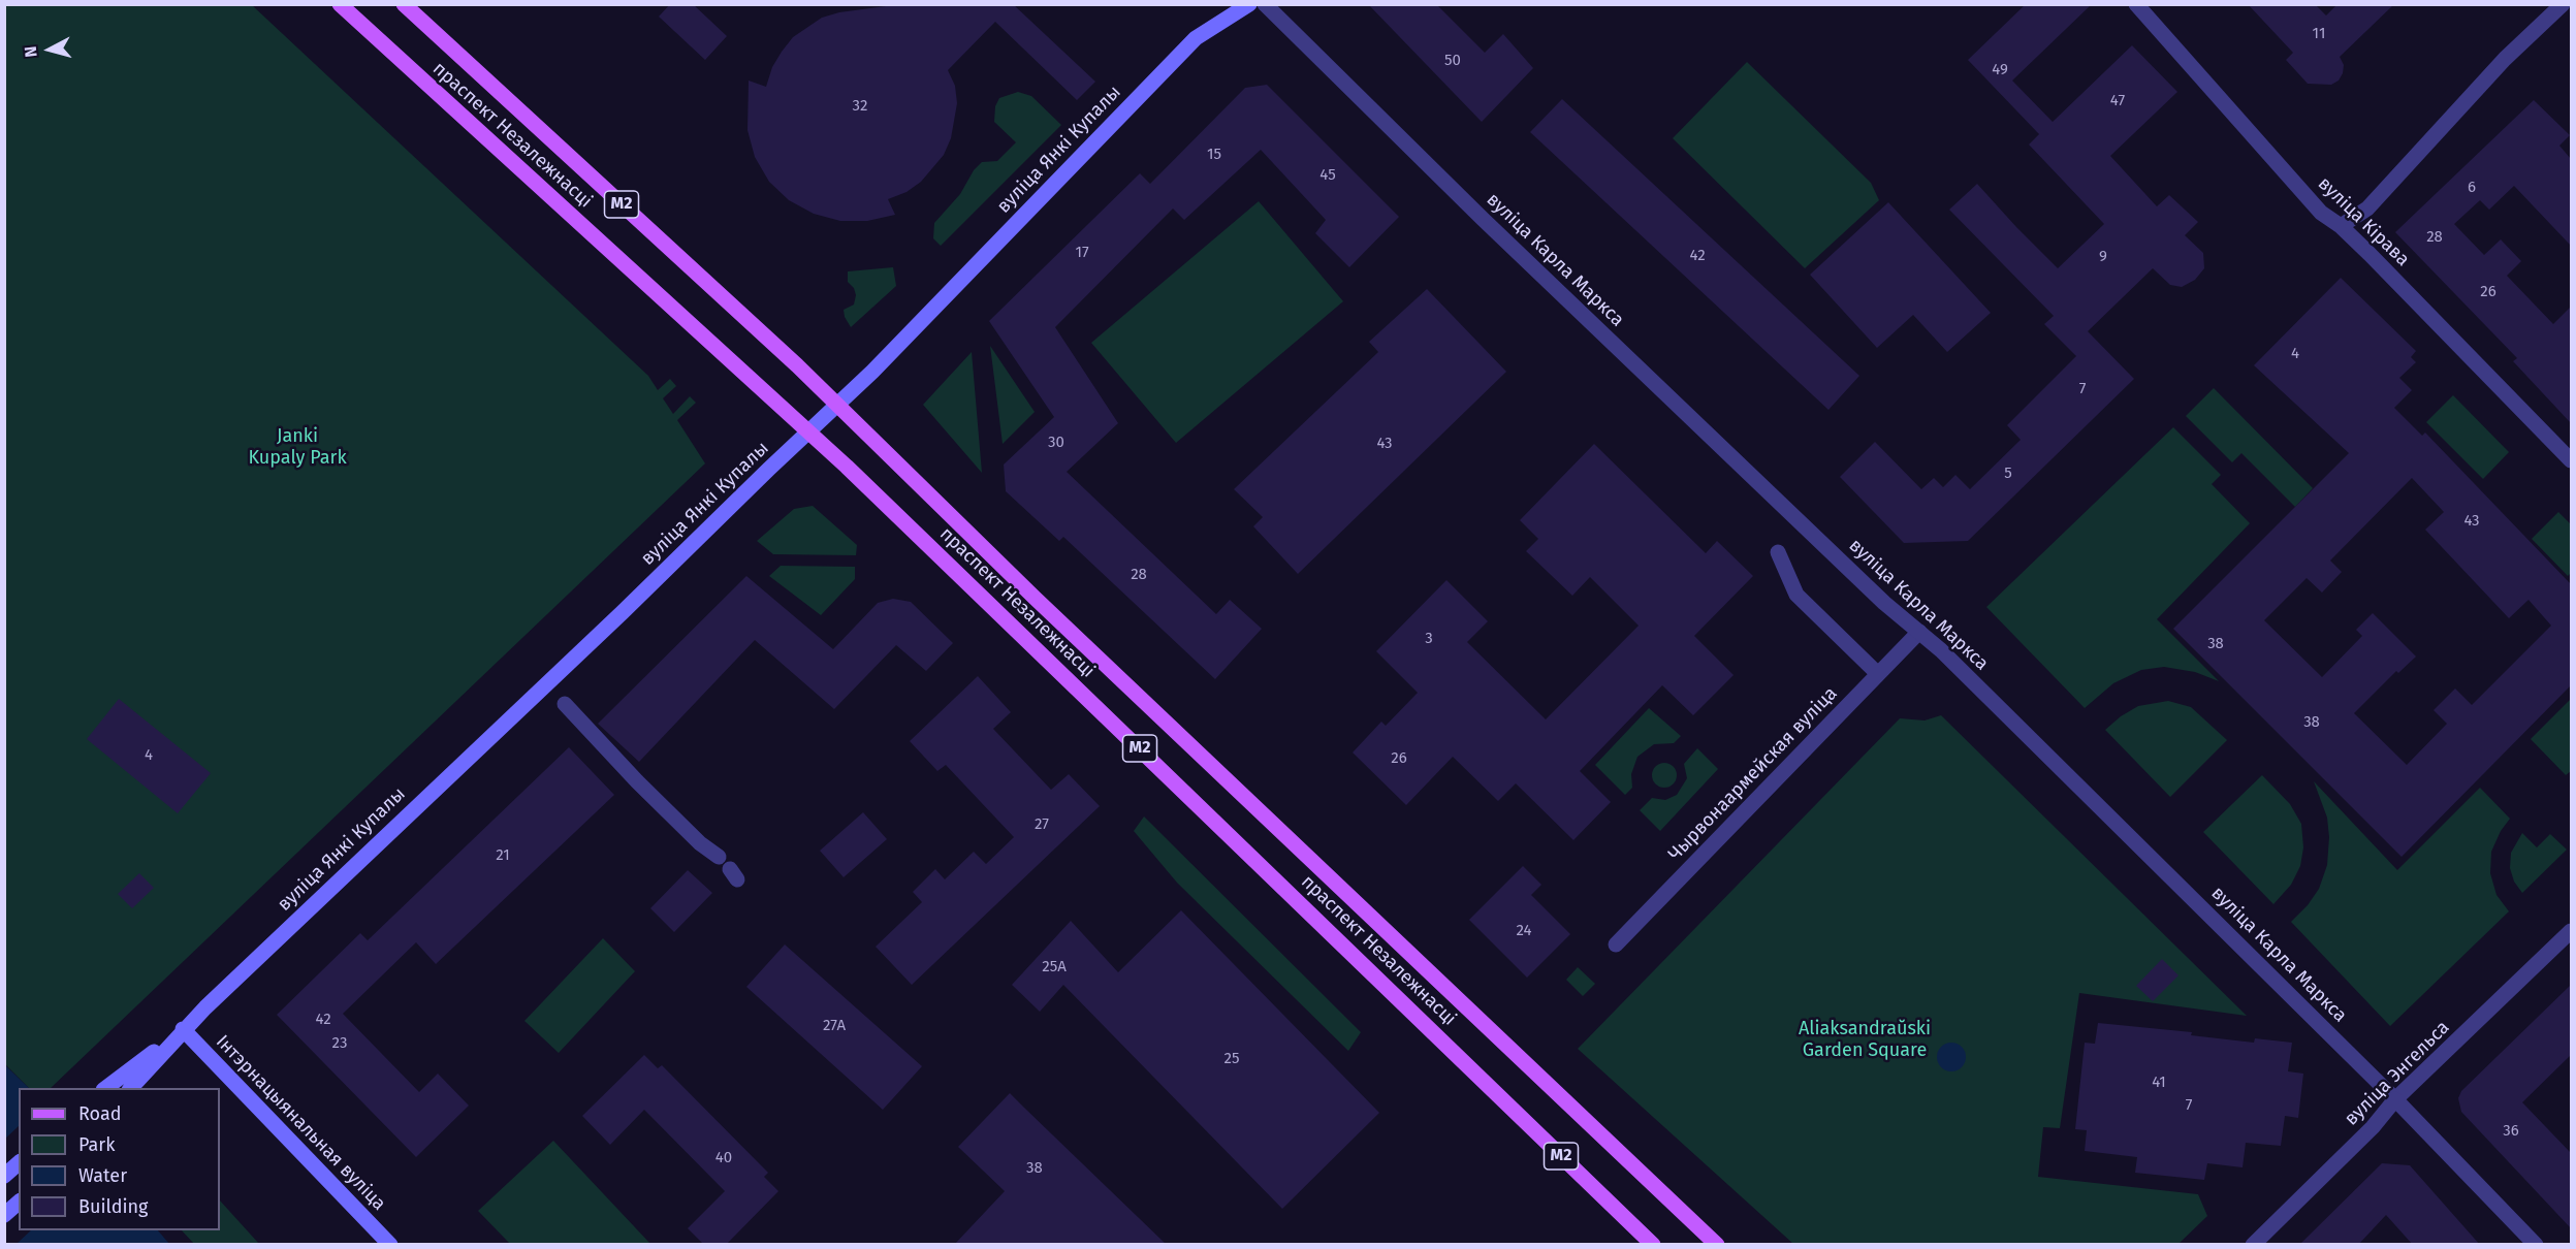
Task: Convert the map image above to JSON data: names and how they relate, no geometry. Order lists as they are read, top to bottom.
{
  "streets": {
    "main road": [
      "праспект Незалежнасці",
      "вуліца Янкі Купалы",
      "М2",
      "Інтэрнацыянальная вуліца"
    ],
    "street": [
      "вуліца Кірава",
      "вуліца Карла Маркса",
      "Чырвонаармейская вуліца",
      "вуліца Энгельса"
    ]
  },
  "crossings": [
    ["праспект Незалежнасці", "вуліца Янкі Купалы"],
    ["вуліца Янкі Купалы", "Інтэрнацыянальная вуліца"],
    ["вуліца Карла Маркса", "Чырвонаармейская вуліца"],
    ["вуліца Карла Маркса", "вуліца Энгельса"]
  ],
  "parks": ["Janki Kupaly Park", "Aliaksandraŭski Garden Square"],
  "house_numbers": [
    "11",
    "50",
    "49",
    "47",
    "32",
    "15",
    "45",
    "6",
    "28",
    "17",
    "42",
    "9",
    "26",
    "4",
    "7",
    "30",
    "43",
    "5",
    "43",
    "28",
    "3",
    "38",
    "38",
    "4",
    "26",
    "27",
    "21",
    "24",
    "25А",
    "42",
    "27А",
    "23",
    "25",
    "41",
    "7",
    "36",
    "40",
    "38"
  ],
  "legend": [
    "Road",
    "Park",
    "Water",
    "Building"
  ],
  "north": "left"
}
